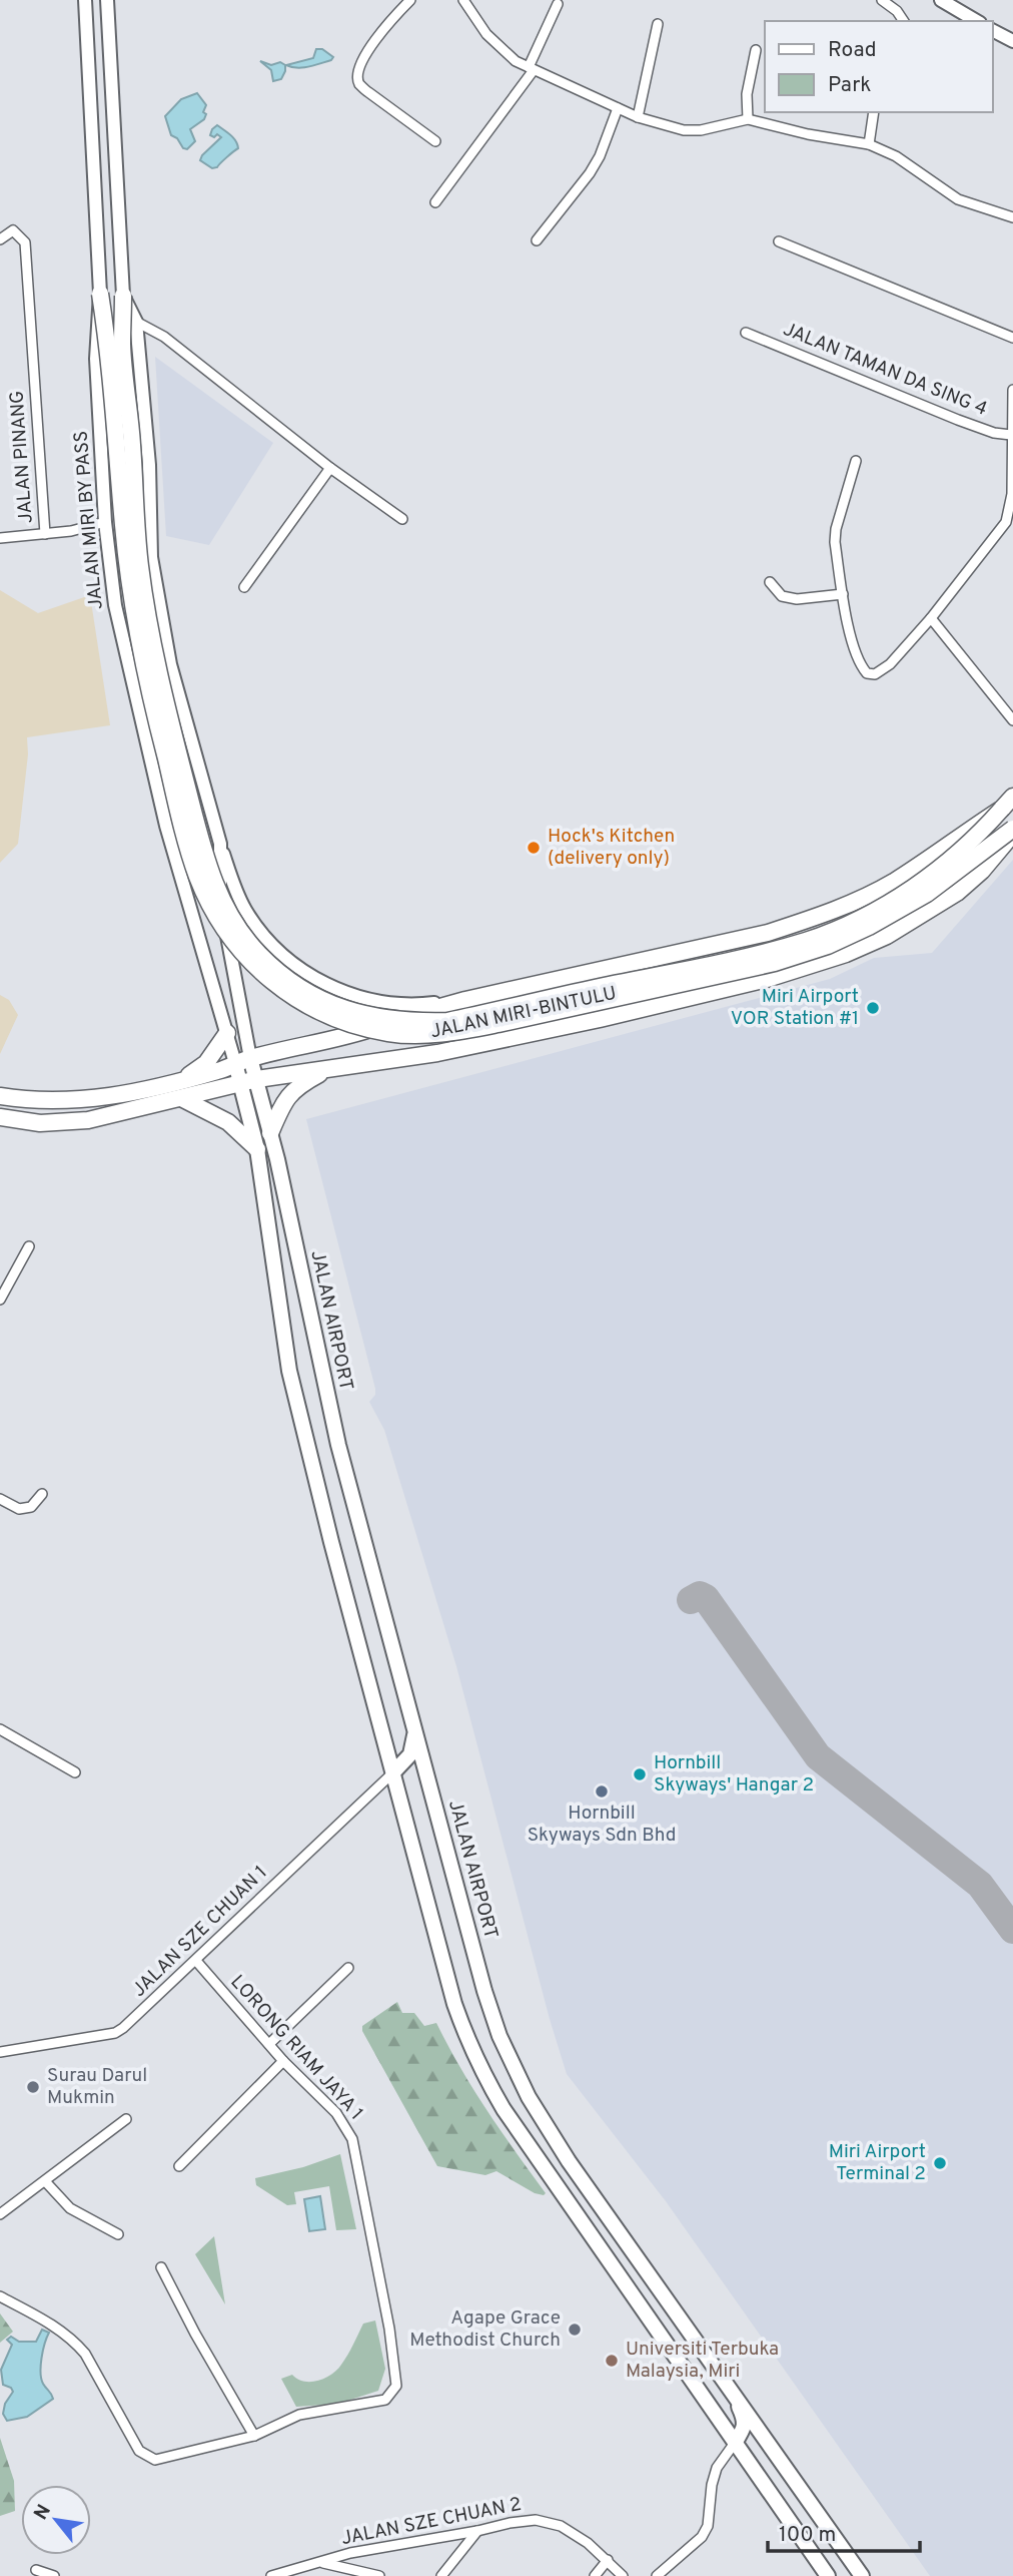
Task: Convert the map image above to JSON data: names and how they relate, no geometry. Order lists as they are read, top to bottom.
{
  "streets": {
    "highway": ["JALAN MIRI-BINTULU"],
    "main road": ["JALAN MIRI BY PASS", "JALAN AIRPORT"],
    "street": [
      "JALAN TAMAN DA SING 4",
      "JALAN PINANG",
      "JALAN SZE CHUAN 1",
      "LORONG RIAM JAYA 1",
      "JALAN SZE CHUAN 2"
    ]
  },
  "crossings": [
    ["JALAN PINANG", "JALAN MIRI BY PASS"],
    ["JALAN MIRI BY PASS", "JALAN MIRI-BINTULU"],
    ["JALAN MIRI BY PASS", "JALAN AIRPORT"],
    ["JALAN MIRI-BINTULU", "JALAN AIRPORT"],
    ["JALAN SZE CHUAN 1", "LORONG RIAM JAYA 1"]
  ],
  "places": [
    "Hock's Kitchen (delivery only)",
    "Miri Airport VOR Station #1",
    "Hornbill Skyways' Hangar 2",
    "Hornbill Skyways Sdn Bhd",
    "Surau Darul Mukmin",
    "Miri Airport Terminal 2",
    "Agape Grace Methodist Church",
    "Universiti Terbuka Malaysia, Miri"
  ],
  "legend": ["Road", "Park"],
  "scale_bar": "100 m",
  "north": "top left"
}
